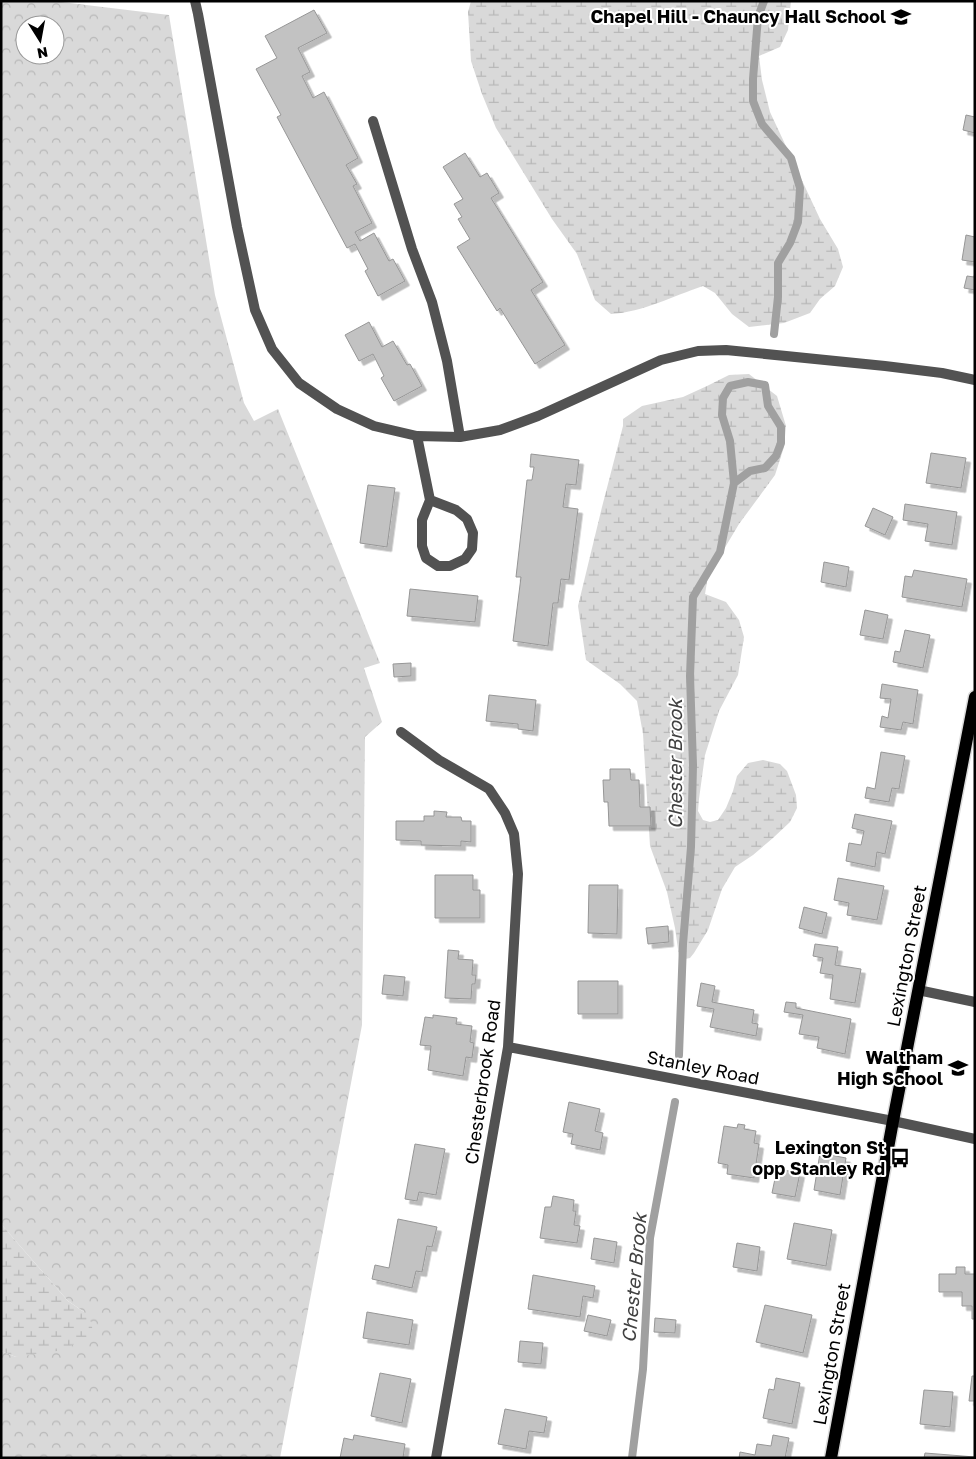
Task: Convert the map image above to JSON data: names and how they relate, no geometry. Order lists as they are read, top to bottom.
{
  "streets": {
    "main road": ["Lexington Street"],
    "street": ["Stanley Road", "Chesterbrook Road"]
  },
  "crossings": [
    ["Lexington Street", "Stanley Road"],
    ["Stanley Road", "Chesterbrook Road"]
  ],
  "water": ["Chester Brook"],
  "places": {
    "school or university": ["Chapel Hill - Chauncy Hall School", "Waltham High School"],
    "bus stop": ["Lexington St opp Stanley Rd"]
  },
  "north": "bottom"
}
